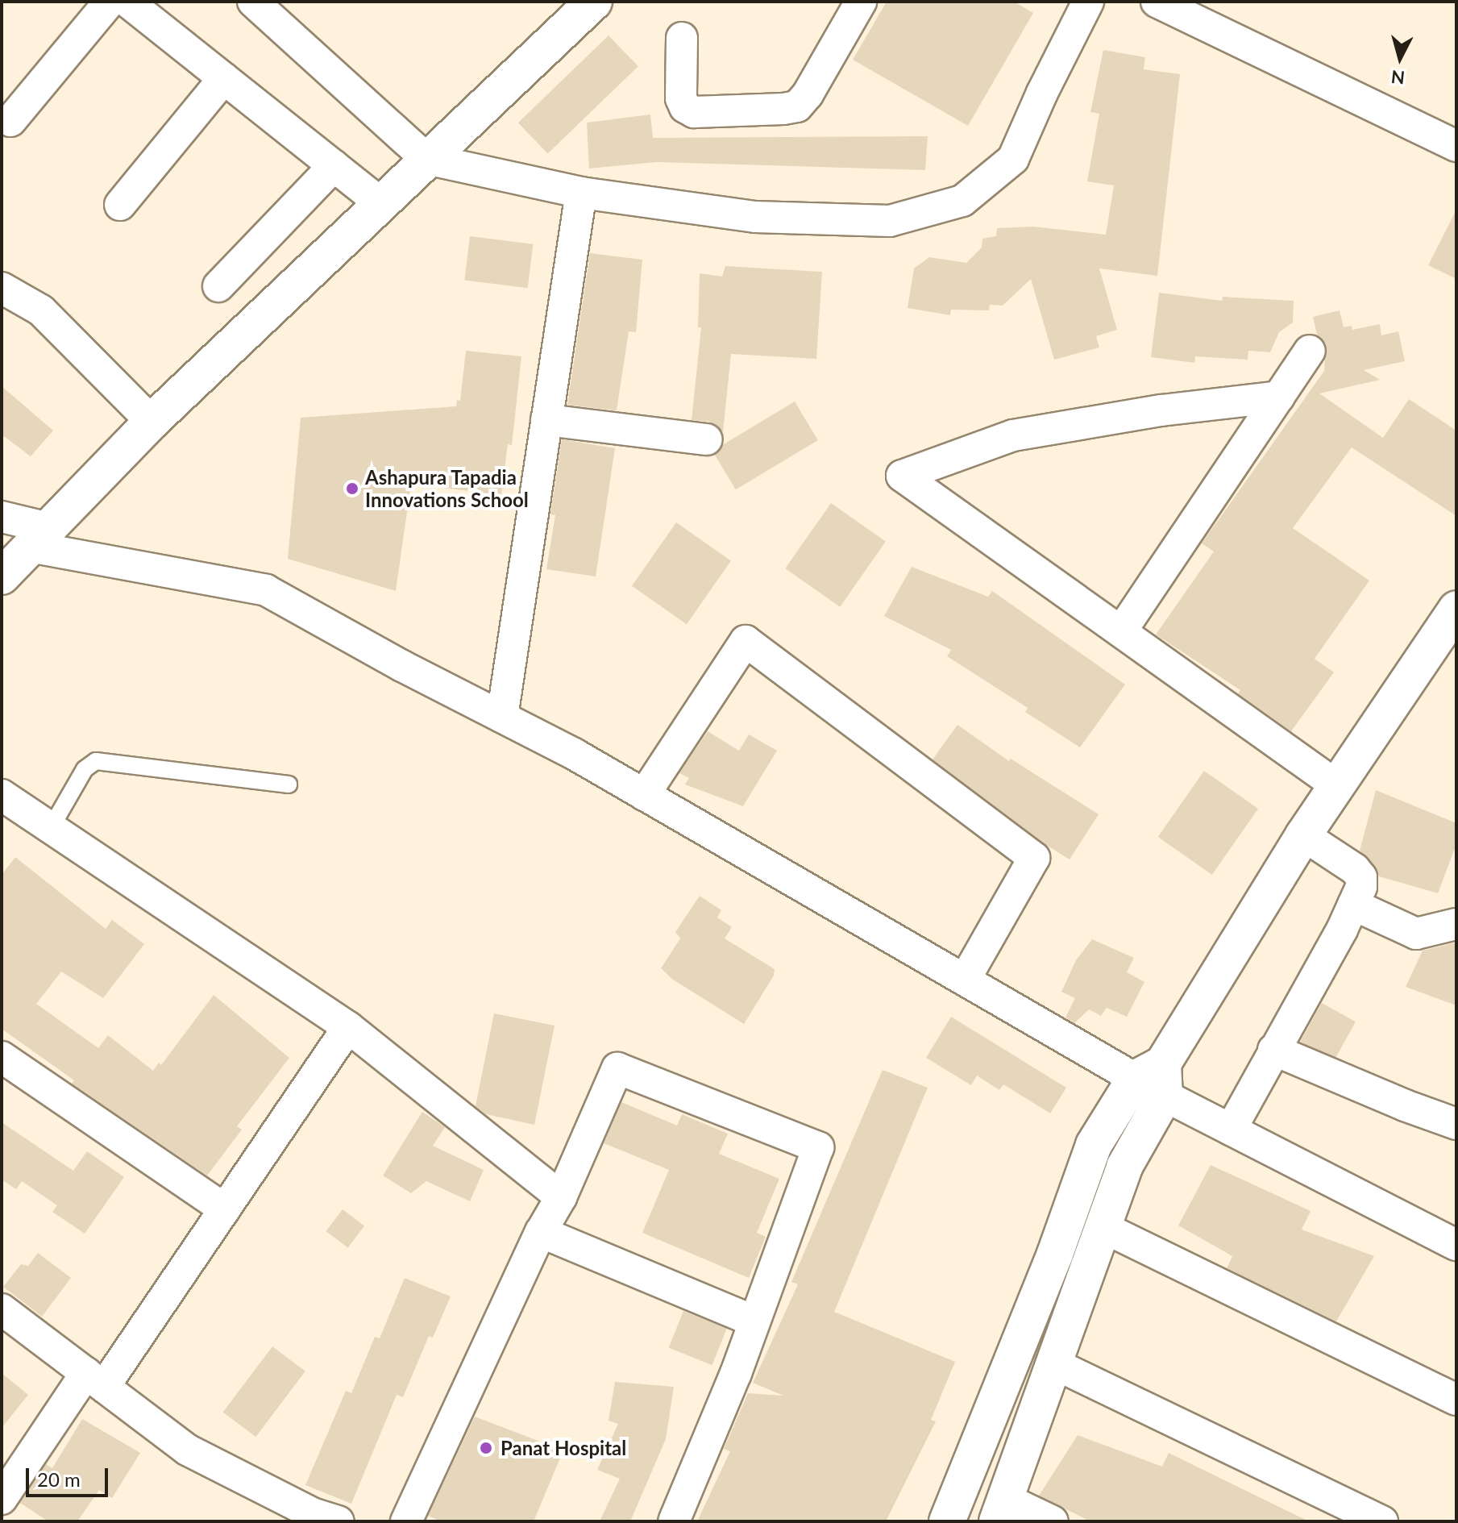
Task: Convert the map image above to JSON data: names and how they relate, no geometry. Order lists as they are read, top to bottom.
{
  "places": ["Ashapura Tapadia Innovations School", "Panat Hospital"],
  "scale_bar": "20 m",
  "north": "bottom"
}
